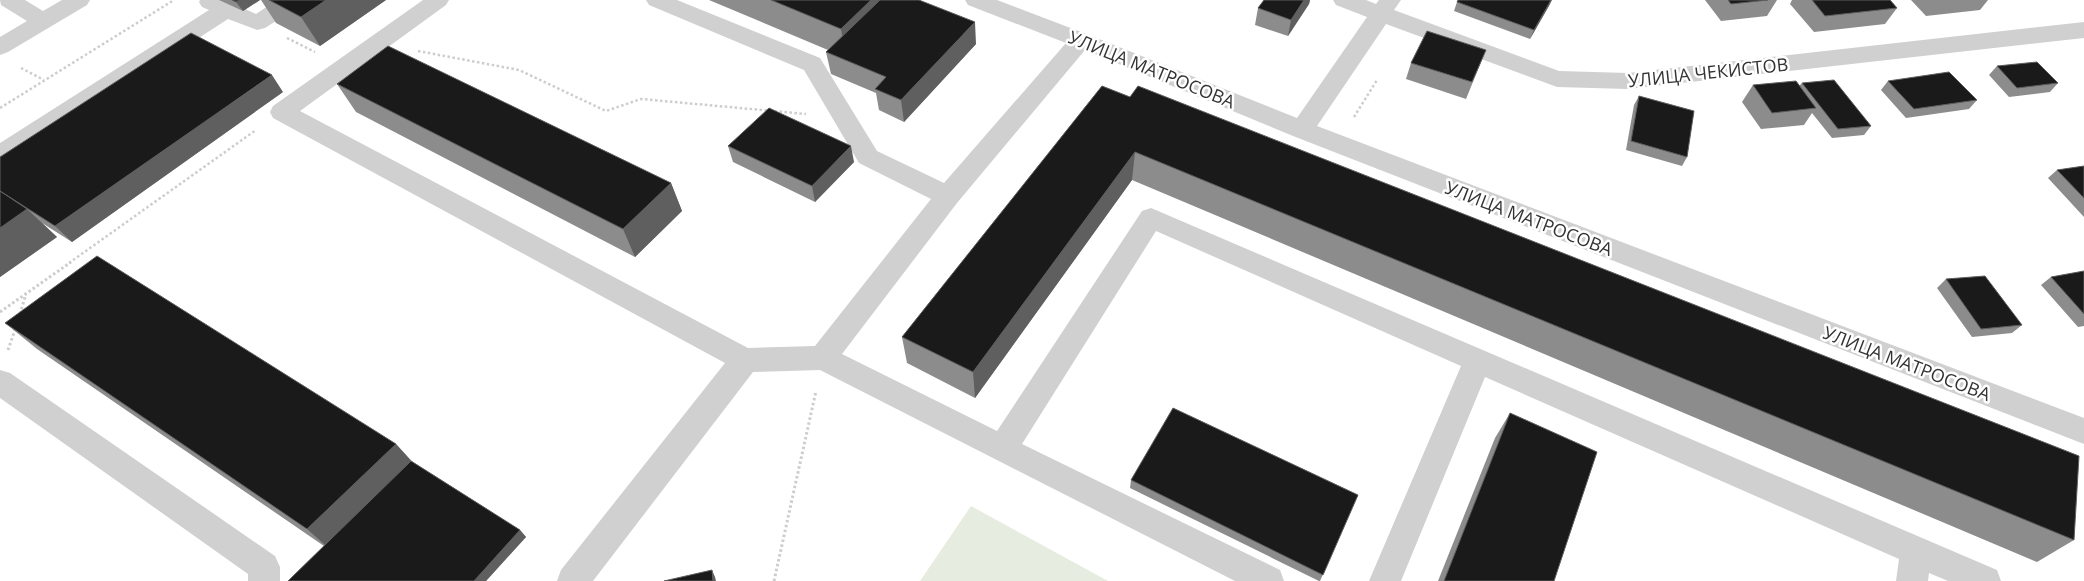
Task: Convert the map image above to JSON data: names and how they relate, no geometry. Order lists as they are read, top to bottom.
{
  "streets": {
    "street": ["УЛИЦА МАТРОСОВА", "УЛИЦА ЧЕКИСТОВ"]
  }
}
